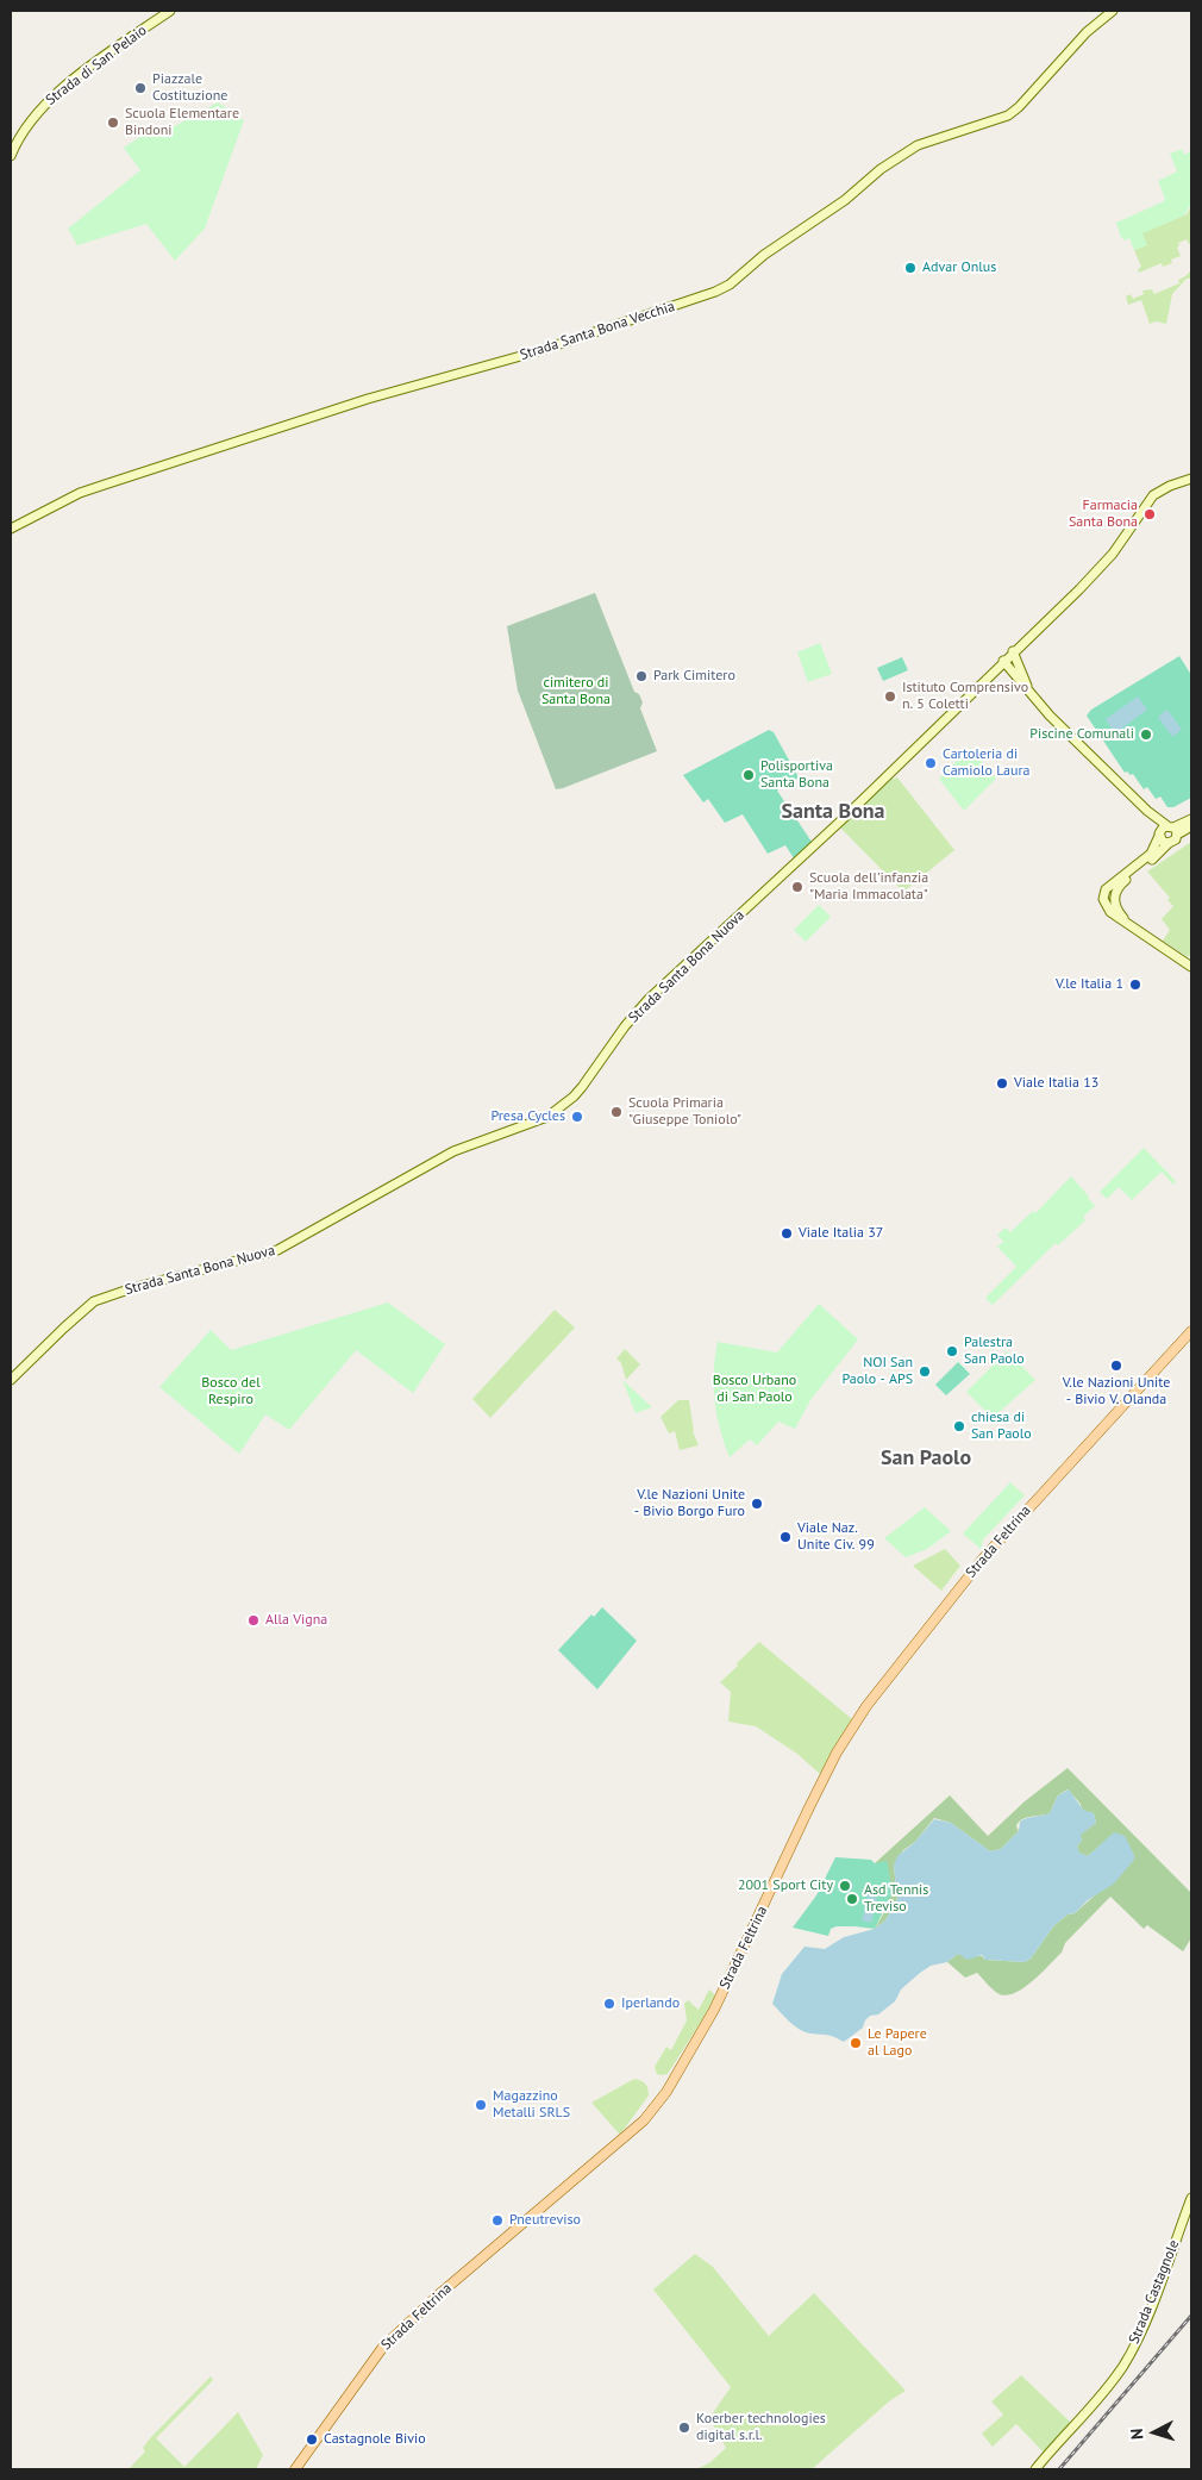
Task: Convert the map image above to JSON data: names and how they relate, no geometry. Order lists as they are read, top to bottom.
{
  "streets": {
    "main road": ["Strada Feltrina"],
    "street": [
      "Strada di San Pelaio",
      "Strada Santa Bona Vecchia",
      "Strada Santa Bona Nuova",
      "Strada Castagnole"
    ]
  },
  "districts": ["Santa Bona", "San Paolo"],
  "parks": ["cimitero di Santa Bona", "Bosco Urbano di San Paolo", "Bosco del Respiro"],
  "places": [
    "Piazzale Costituzione",
    "Scuola Elementare Bindoni",
    "Advar Onlus",
    "Farmacia Santa Bona",
    "Park Cimitero",
    "Istituto Comprensivo n. 5 Coletti",
    "Piscine Comunali",
    "Cartoleria di Camiolo Laura",
    "Polisportiva Santa Bona",
    "Scuola dell'infanzia \"Maria Immacolata\"",
    "V.le Italia 1",
    "Viale Italia 13",
    "Scuola Primaria \"Giuseppe Toniolo\"",
    "Presa Cycles",
    "Viale Italia 37",
    "Palestra San Paolo",
    "V.le Nazioni Unite - Bivio V. Olanda",
    "NOI San Paolo - APS",
    "chiesa di San Paolo",
    "V.le Nazioni Unite - Bivio Borgo Furo",
    "Viale Naz. Unite Civ. 99",
    "Alla Vigna",
    "2001 Sport City",
    "Asd Tennis Treviso",
    "Iperlando",
    "Le Papere al Lago",
    "Magazzino Metalli SRLS",
    "Pneutreviso",
    "Koerber technologies digital s.r.l.",
    "Castagnole Bivio"
  ],
  "north": "left"
}
